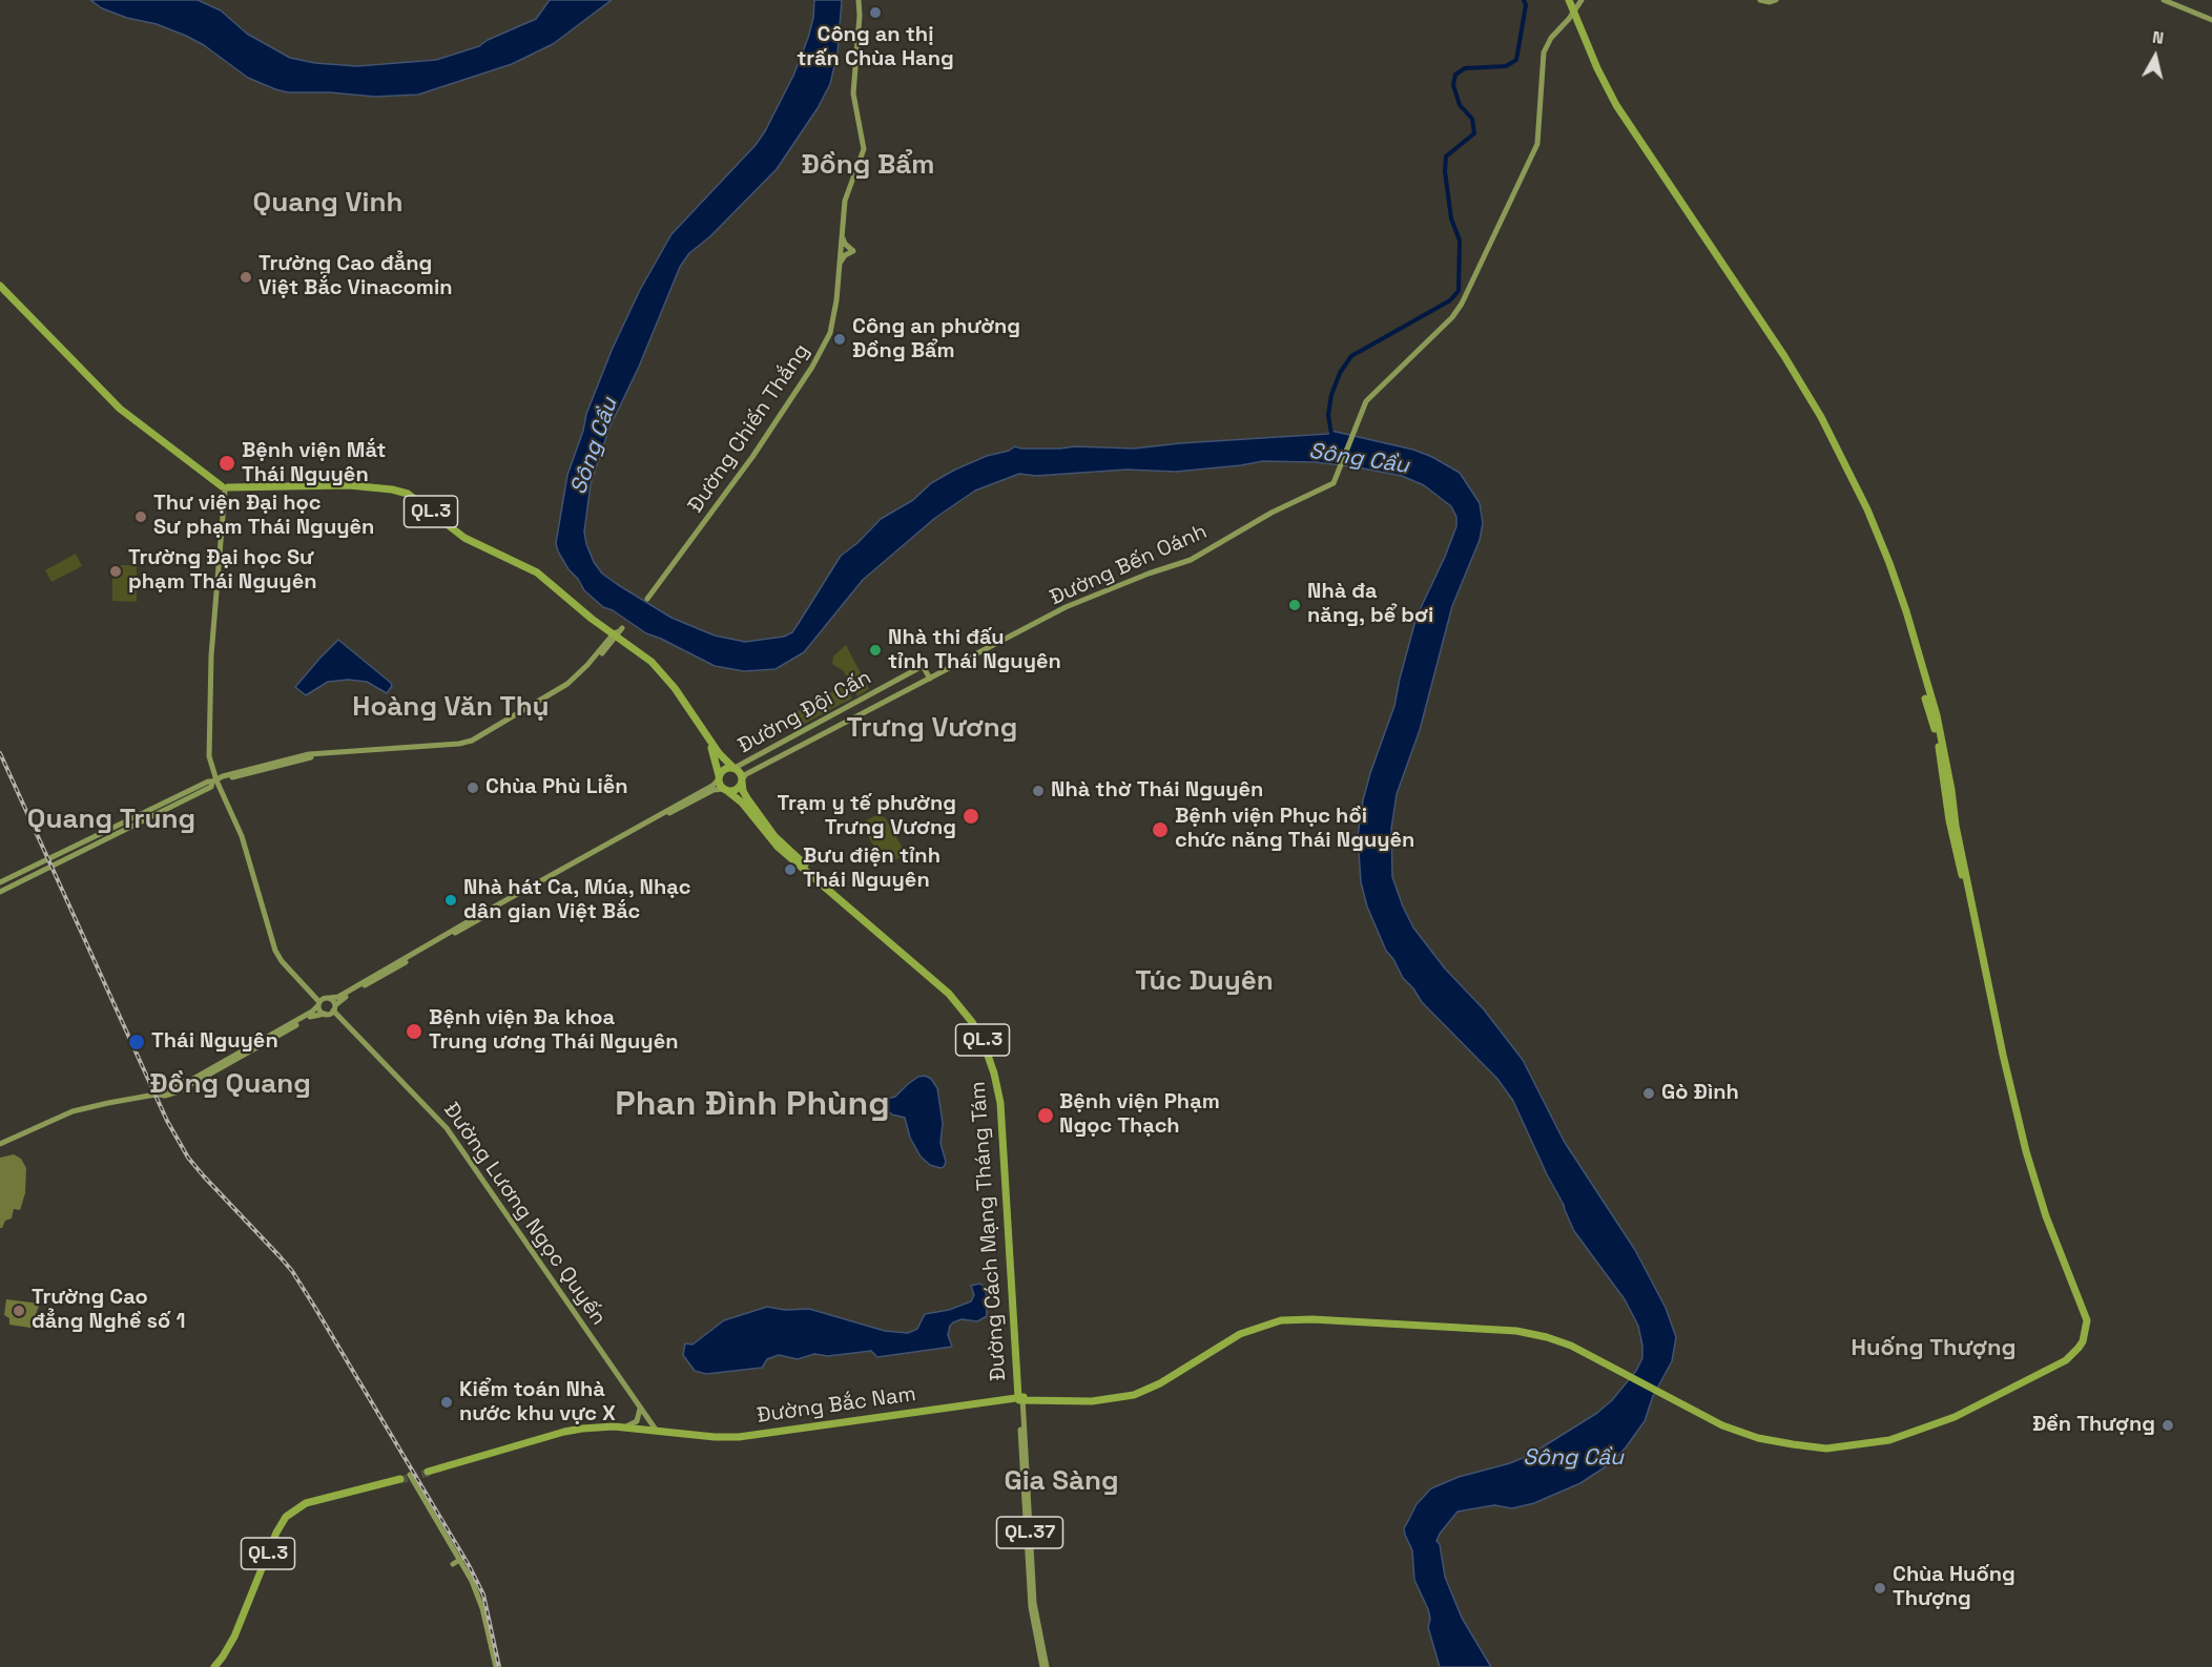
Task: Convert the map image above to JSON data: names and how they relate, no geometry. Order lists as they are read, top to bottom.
{
  "streets": {
    "highway": ["QL.3", "Đường Cách Mạng Tháng Tám", "Đường Bắc Nam"],
    "main road": [
      "Đường Chiến Thắng",
      "Đường Bến Oánh",
      "Đường Đội Cấn",
      "Đường Lương Ngọc Quyến",
      "QL.37"
    ]
  },
  "crossings": [
    ["QL.3", "Đường Đội Cấn"],
    ["QL.3", "Đường Cách Mạng Tháng Tám"],
    ["Đường Bến Oánh", "Đường Đội Cấn"],
    ["Đường Bến Oánh", "Đường Bắc Nam"],
    ["Đường Đội Cấn", "Đường Cách Mạng Tháng Tám"],
    ["Đường Lương Ngọc Quyến", "Đường Bắc Nam"],
    ["Đường Cách Mạng Tháng Tám", "Đường Bắc Nam"]
  ],
  "districts": [
    "Đồng Bẩm",
    "Quang Vinh",
    "Hoàng Văn Thụ",
    "Trưng Vương",
    "Quang Trung",
    "Túc Duyên",
    "Đồng Quang",
    "Phan Đình Phùng",
    "Huống Thượng",
    "Gia Sàng"
  ],
  "water": ["Sông Cầu"],
  "places": [
    "Công an thị trấn Chùa Hang",
    "Trường Cao đẳng Việt Bắc Vinacomin",
    "Công an phường Đồng Bẩm",
    "Bệnh viện Mắt Thái Nguyên",
    "Thư viện Đại học Sư phạm Thái Nguyên",
    "Trường Đại học Sư phạm Thái Nguyên",
    "Nhà đa năng, bể bơi",
    "Nhà thi đấu tỉnh Thái Nguyên",
    "Chùa Phù Liễn",
    "Nhà thờ Thái Nguyên",
    "Trạm y tế phường Trưng Vương",
    "Bệnh viện Phục hồi chức năng Thái Nguyên",
    "Bưu điện tỉnh Thái Nguyên",
    "Nhà hát Ca, Múa, Nhạc dân gian Việt Bắc",
    "Bệnh viện Đa khoa Trung ương Thái Nguyên",
    "Thái Nguyên",
    "Gò Đình",
    "Bệnh viện Phạm Ngọc Thạch",
    "Trường Cao đẳng Nghề số 1",
    "Kiểm toán Nhà nước khu vực X",
    "Đền Thượng",
    "Chùa Huống Thượng"
  ],
  "north": "top"
}
